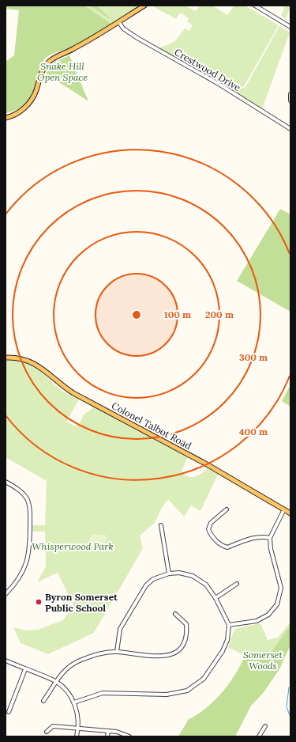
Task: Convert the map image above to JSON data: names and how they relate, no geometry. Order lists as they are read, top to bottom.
{
  "streets": {
    "main road": ["Colonel Talbot Road"],
    "street": ["Crestwood Drive"]
  },
  "parks": ["Snake Hill Open Space", "Whisperwood Park", "Somerset Woods"],
  "places": ["Byron Somerset Public School"],
  "rings": [
    "100 m",
    "200 m",
    "300 m",
    "400 m"
  ]
}
